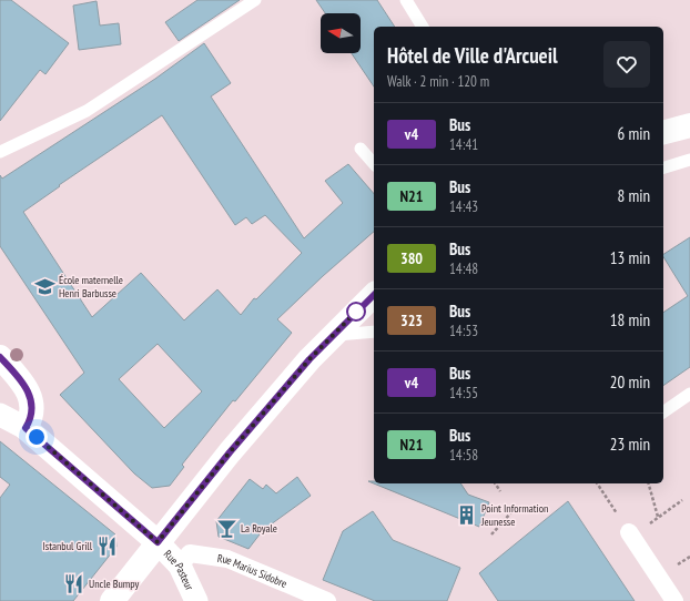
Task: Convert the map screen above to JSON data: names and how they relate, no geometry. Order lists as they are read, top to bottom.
{
  "streets": {
    "street": ["Rue Pasteur", "Rue Marius Sidobre"]
  },
  "crossings": [
    ["Rue Pasteur", "Rue Marius Sidobre"]
  ],
  "places": {
    "school or university": ["École maternelle Henri Barbusse"],
    "building": ["Point Information Jeunesse"],
    "bar": ["La Royale"],
    "restaurant": ["Istanbul Grill", "Uncle Bumpy"]
  },
  "lines": ["bus line v4"],
  "north": "left",
  "page": {
    "heading": ["Hôtel de Ville d'Arcueil", "Walk · 2 min · 120 m"],
    "list": [
      {
        "mark": "v4",
        "name": "Bus",
        "note": "14:41",
        "value": "6 min"
      },
      {
        "mark": "N21",
        "name": "Bus",
        "note": "14:43",
        "value": "8 min"
      },
      {
        "mark": "380",
        "name": "Bus",
        "note": "14:48",
        "value": "13 min"
      },
      {
        "mark": "323",
        "name": "Bus",
        "note": "14:53",
        "value": "18 min"
      },
      {
        "mark": "v4",
        "name": "Bus",
        "note": "14:55",
        "value": "20 min"
      },
      {
        "mark": "N21",
        "name": "Bus",
        "note": "14:58",
        "value": "23 min"
      }
    ]
  }
}
